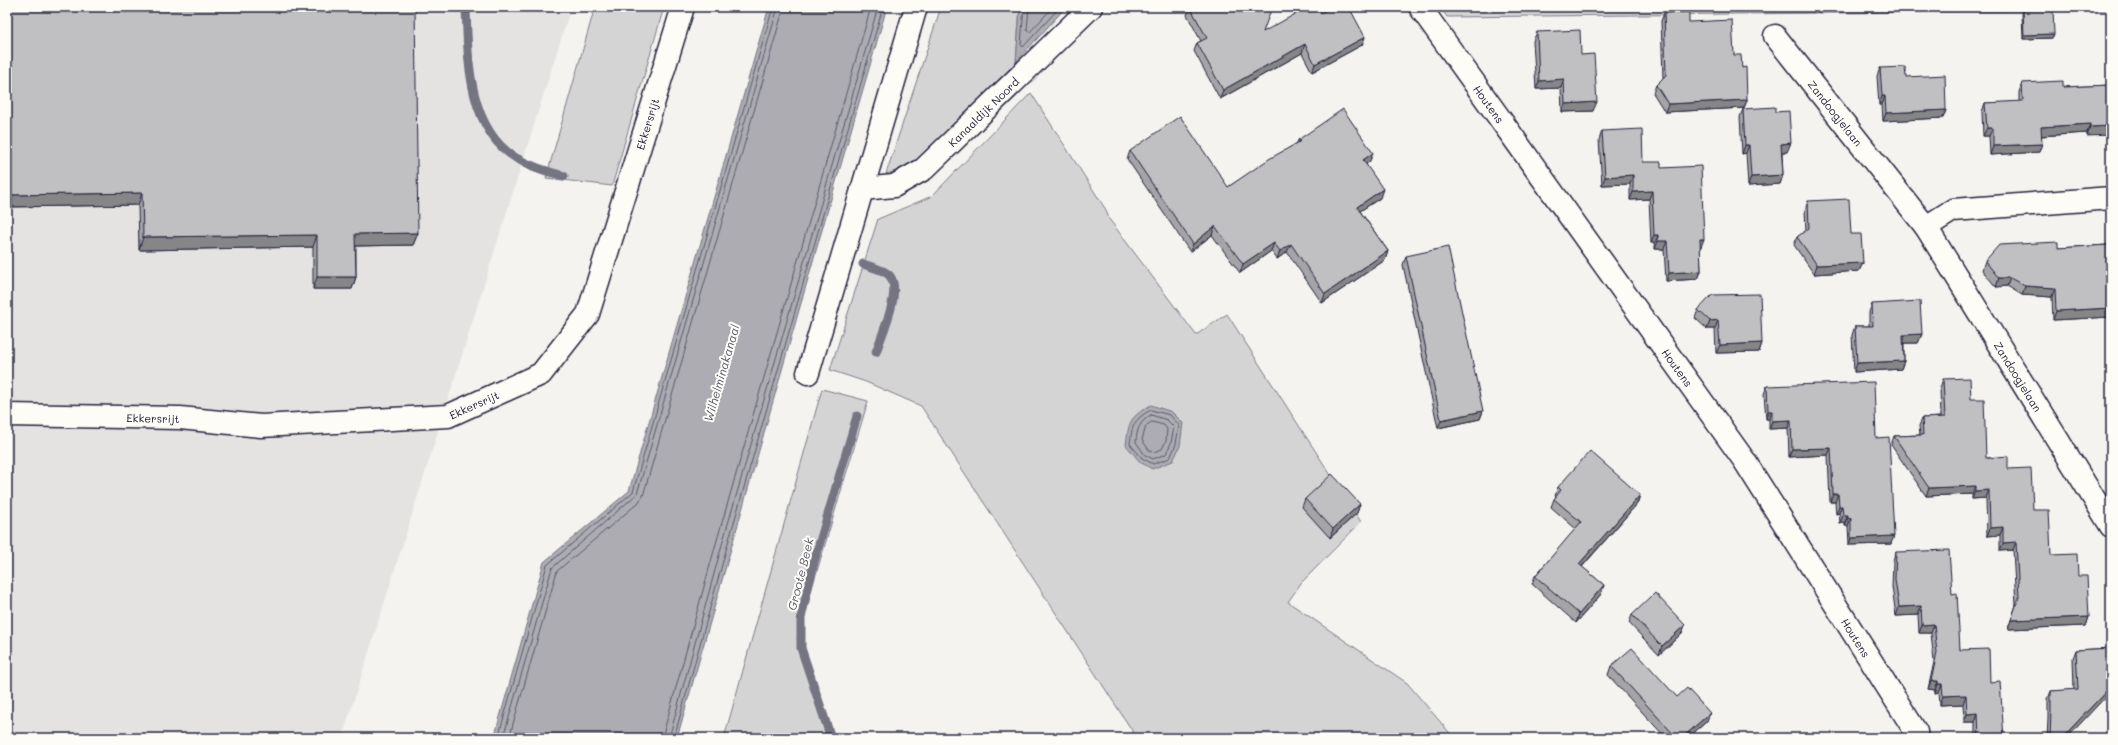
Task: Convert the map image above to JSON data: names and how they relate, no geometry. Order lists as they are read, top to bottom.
{
  "streets": {
    "street": [
      "Houtens",
      "Kanaaldijk Noord",
      "Zandoogjelaan",
      "Ekkersrijt"
    ]
  },
  "water": ["Wilhelminakanaal", "Groote Beek"]
}
